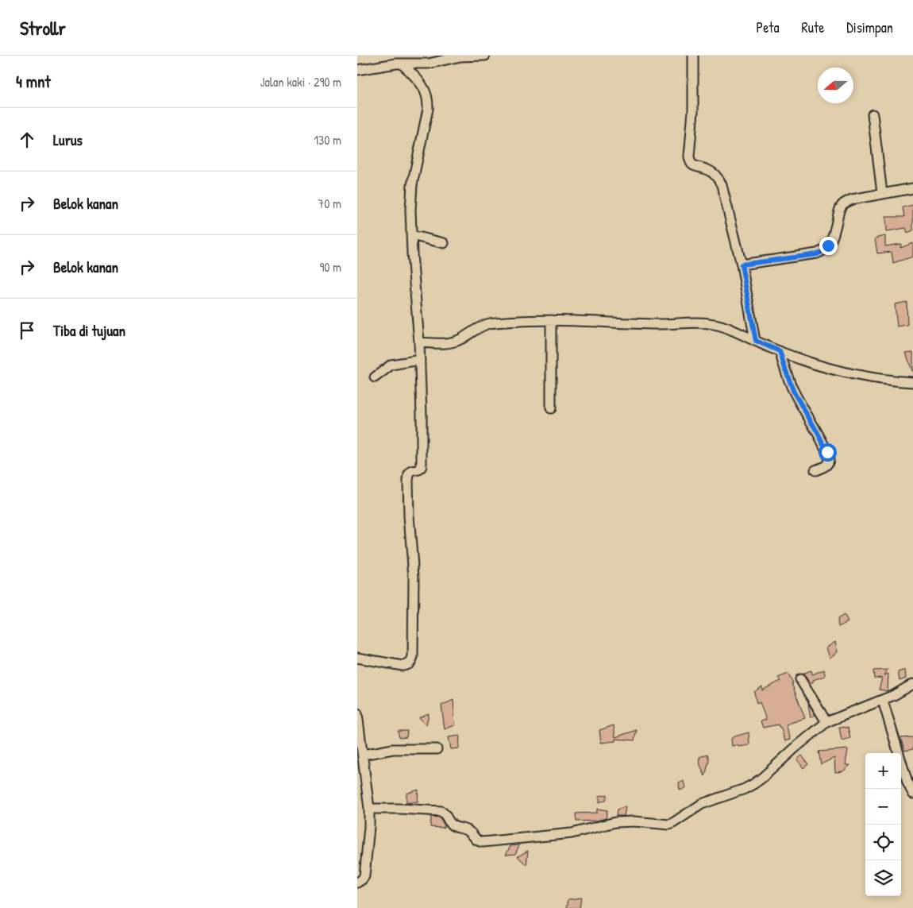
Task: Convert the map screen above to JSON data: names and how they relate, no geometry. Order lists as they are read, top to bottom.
{
  "north": "left",
  "page": {
    "header": "Strollr",
    "nav": ["Peta", "Rute", "Disimpan"],
    "heading": ["4 mnt", "Jalan kaki · 290 m"],
    "list": [
      ["Lurus", "130 m"],
      ["Belok kanan", "70 m"],
      ["Belok kanan", "90 m"],
      "Tiba di tujuan"
    ],
    "map_buttons": ["+", "−"]
  }
}
